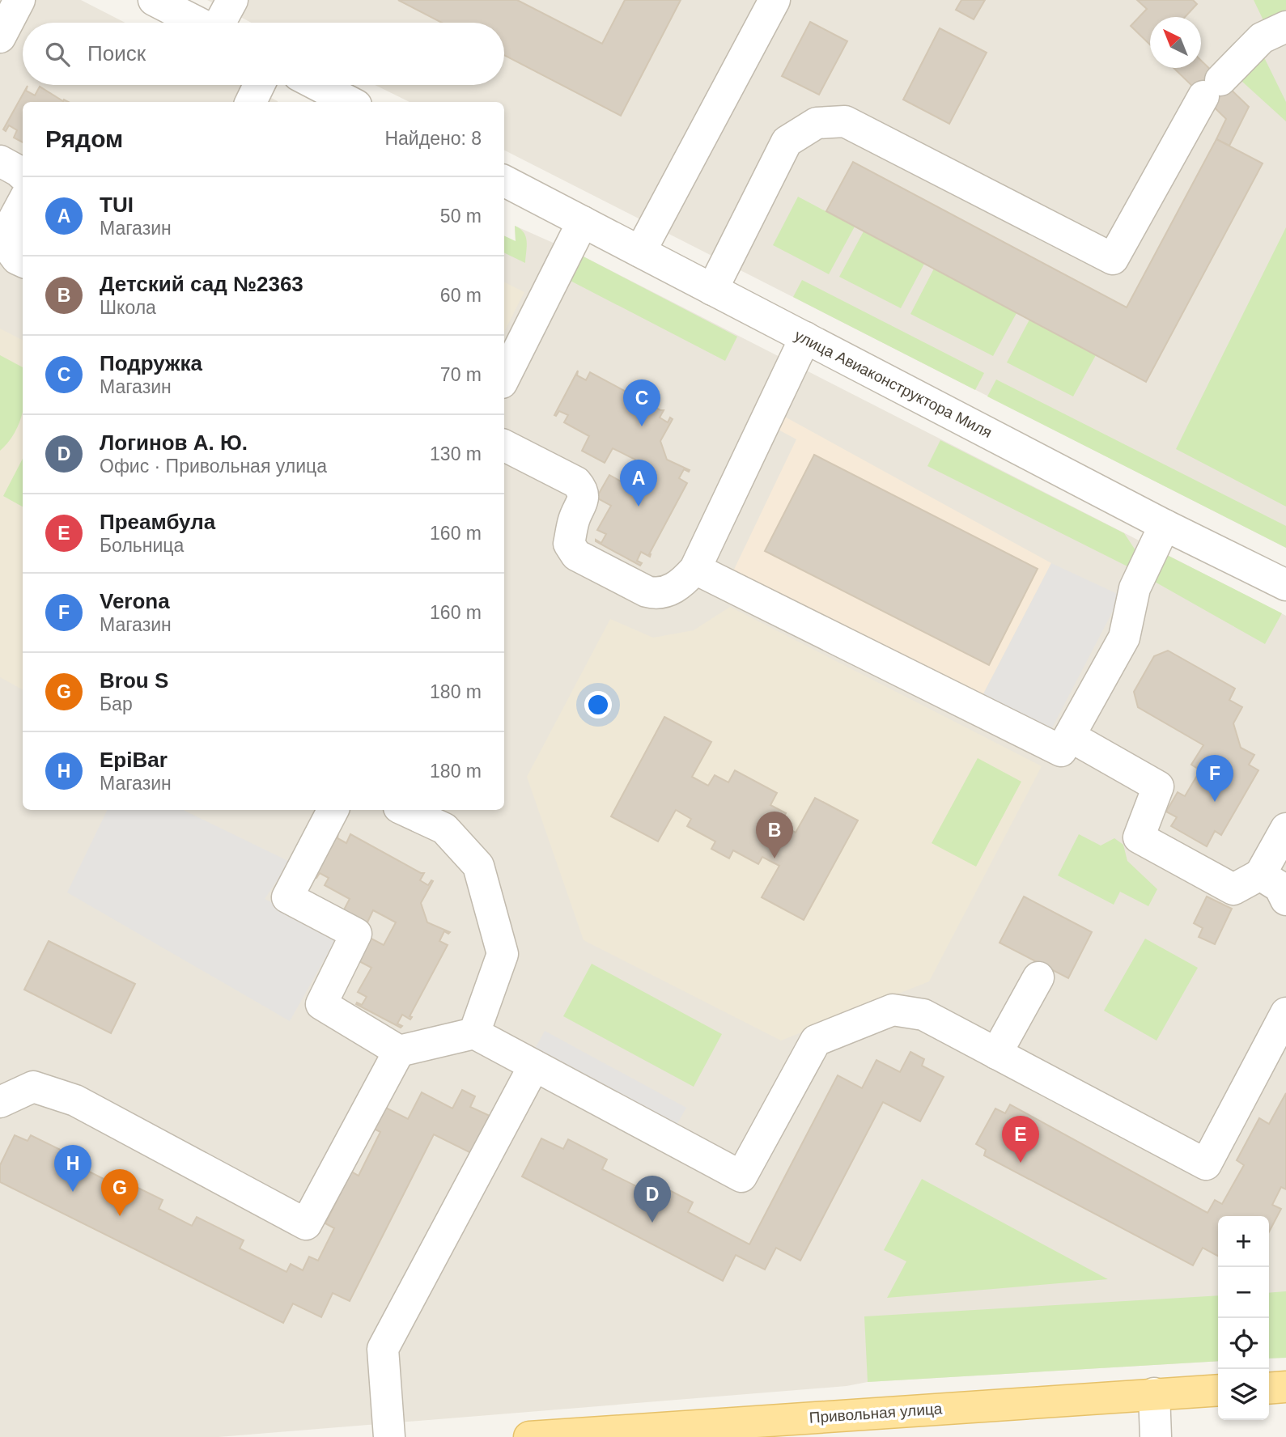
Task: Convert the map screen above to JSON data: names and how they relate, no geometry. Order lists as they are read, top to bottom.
{
  "streets": {
    "main road": ["Привольная улица"],
    "street": ["улица Авиаконструктора Миля"]
  },
  "north": "top left",
  "page": {
    "search": "Поиск",
    "heading": ["Рядом", "Найдено: 8"],
    "list": [
      {
        "mark": "A",
        "name": "TUI",
        "note": "Магазин",
        "value": "50 m"
      },
      {
        "mark": "B",
        "name": "Детский сад №2363",
        "note": "Школа",
        "value": "60 m"
      },
      {
        "mark": "C",
        "name": "Подружка",
        "note": "Магазин",
        "value": "70 m"
      },
      {
        "mark": "D",
        "name": "Логинов А. Ю.",
        "note": "Офис · Привольная улица",
        "value": "130 m"
      },
      {
        "mark": "E",
        "name": "Преамбула",
        "note": "Больница",
        "value": "160 m"
      },
      {
        "mark": "F",
        "name": "Verona",
        "note": "Магазин",
        "value": "160 m"
      },
      {
        "mark": "G",
        "name": "Brou S",
        "note": "Бар",
        "value": "180 m"
      },
      {
        "mark": "H",
        "name": "EpiBar",
        "note": "Магазин",
        "value": "180 m"
      }
    ],
    "pins": [
      "C",
      "A",
      "F",
      "B",
      "E",
      "H",
      "G",
      "D"
    ],
    "map_buttons": ["+", "−"]
  }
}
